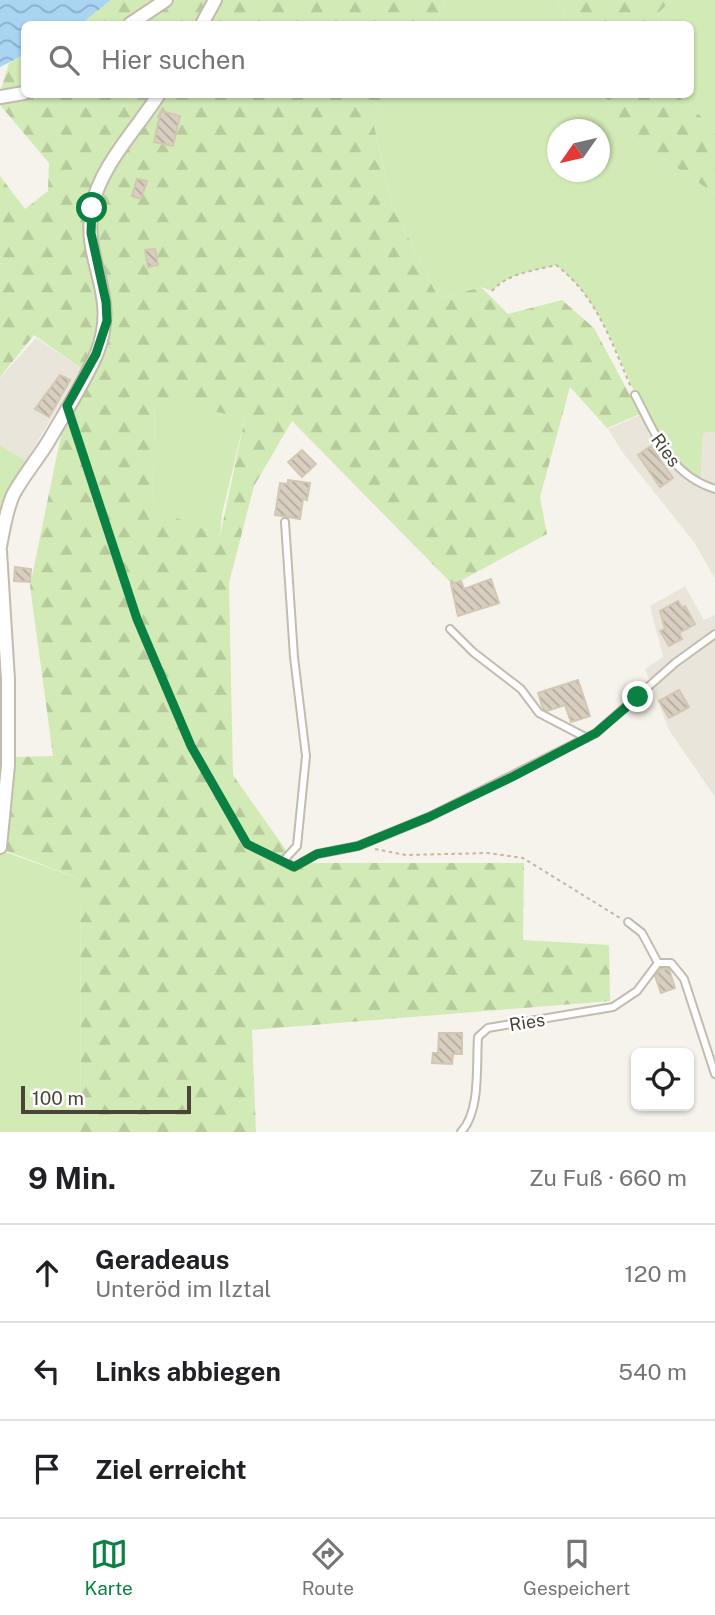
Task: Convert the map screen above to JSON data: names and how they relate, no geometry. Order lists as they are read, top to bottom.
{
  "streets": {
    "lane": ["Ries"]
  },
  "scale_bar": "100 m",
  "north": "bottom left",
  "page": {
    "search": "Hier suchen",
    "scale": "100 m",
    "heading": ["9 Min.", "Zu Fuß · 660 m"],
    "list": [
      ["Geradeaus", "Unteröd im Ilztal", "120 m"],
      ["Links abbiegen", "540 m"],
      "Ziel erreicht"
    ],
    "nav": ["Karte", "Route", "Gespeichert"]
  }
}
